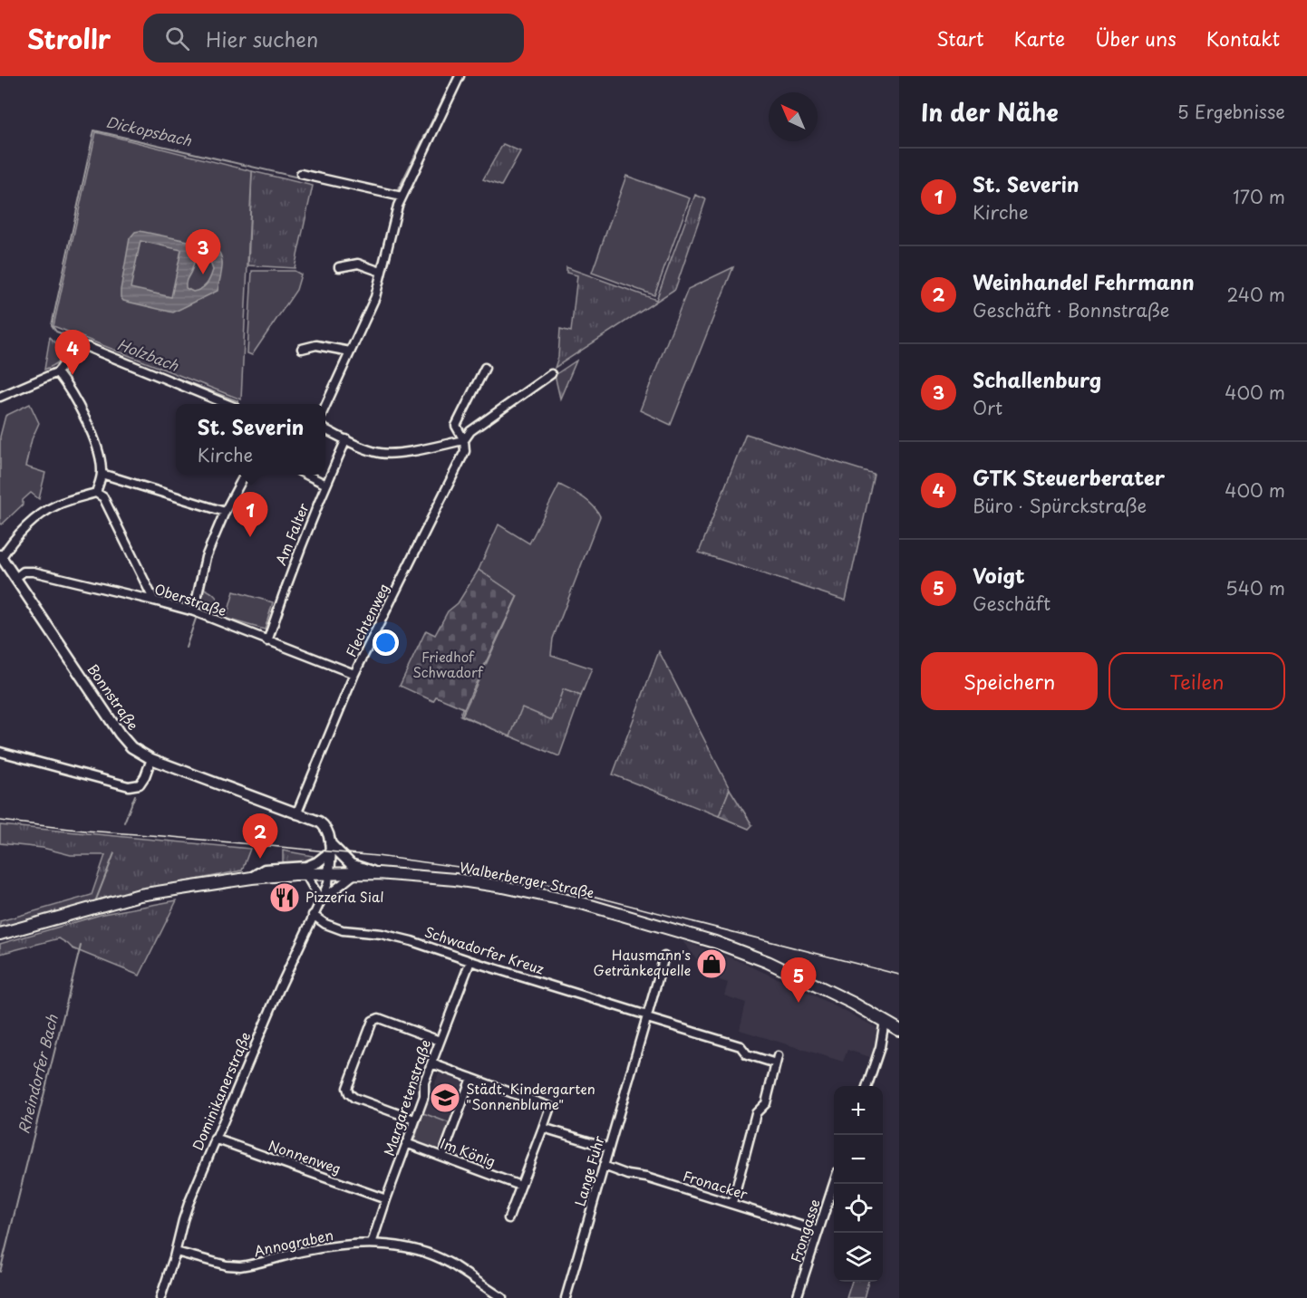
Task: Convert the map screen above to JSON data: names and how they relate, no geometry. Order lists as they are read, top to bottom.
{
  "streets": {
    "main road": ["Walberberger Straße"],
    "street": [
      "Am Falter",
      "Oberstraße",
      "Flechtenweg",
      "Bonnstraße",
      "Schwadorfer Kreuz",
      "Dominikanerstraße",
      "Margaretenstraße",
      "Im König",
      "Nonnenweg",
      "Lange Fuhr",
      "Fronacker",
      "Frongasse",
      "Annograben"
    ]
  },
  "crossings": [
    ["Am Falter", "Oberstraße"],
    ["Oberstraße", "Flechtenweg"],
    ["Oberstraße", "Bonnstraße"],
    ["Flechtenweg", "Bonnstraße"],
    ["Bonnstraße", "Walberberger Straße"],
    ["Bonnstraße", "Dominikanerstraße"],
    ["Walberberger Straße", "Dominikanerstraße"],
    ["Schwadorfer Kreuz", "Dominikanerstraße"],
    ["Schwadorfer Kreuz", "Margaretenstraße"],
    ["Schwadorfer Kreuz", "Lange Fuhr"],
    ["Schwadorfer Kreuz", "Fronacker"],
    ["Dominikanerstraße", "Nonnenweg"],
    ["Dominikanerstraße", "Annograben"],
    ["Margaretenstraße", "Im König"],
    ["Margaretenstraße", "Nonnenweg"],
    ["Margaretenstraße", "Annograben"],
    ["Lange Fuhr", "Fronacker"],
    ["Fronacker", "Frongasse"]
  ],
  "water": ["Dickopsbach", "Holzbach", "Rheindorfer Bach"],
  "parks": ["Friedhof Schwadorf"],
  "places": {
    "restaurant": ["Pizzeria Sial"],
    "shop": ["Hausmann's Getränkequelle"],
    "school or university": ["Städt. Kindergarten \"Sonnenblume\""]
  },
  "north": "top left",
  "page": {
    "header": "Strollr",
    "search": "Hier suchen",
    "nav": [
      "Start",
      "Karte",
      "Über uns",
      "Kontakt"
    ],
    "heading": ["In der Nähe", "5 Ergebnisse"],
    "list": [
      {
        "mark": "1",
        "name": "St. Severin",
        "note": "Kirche",
        "value": "170 m"
      },
      {
        "mark": "2",
        "name": "Weinhandel Fehrmann",
        "note": "Geschäft · Bonnstraße",
        "value": "240 m"
      },
      {
        "mark": "3",
        "name": "Schallenburg",
        "note": "Ort",
        "value": "400 m"
      },
      {
        "mark": "4",
        "name": "GTK Steuerberater",
        "note": "Büro · Spürckstraße",
        "value": "400 m"
      },
      {
        "mark": "5",
        "name": "Voigt",
        "note": "Geschäft",
        "value": "540 m"
      }
    ],
    "pins": [
      "3",
      "4",
      "1",
      "2",
      "5"
    ],
    "popup": ["St. Severin", "Kirche"],
    "buttons": ["Speichern", "Teilen"],
    "map_buttons": ["+", "−"]
  }
}
